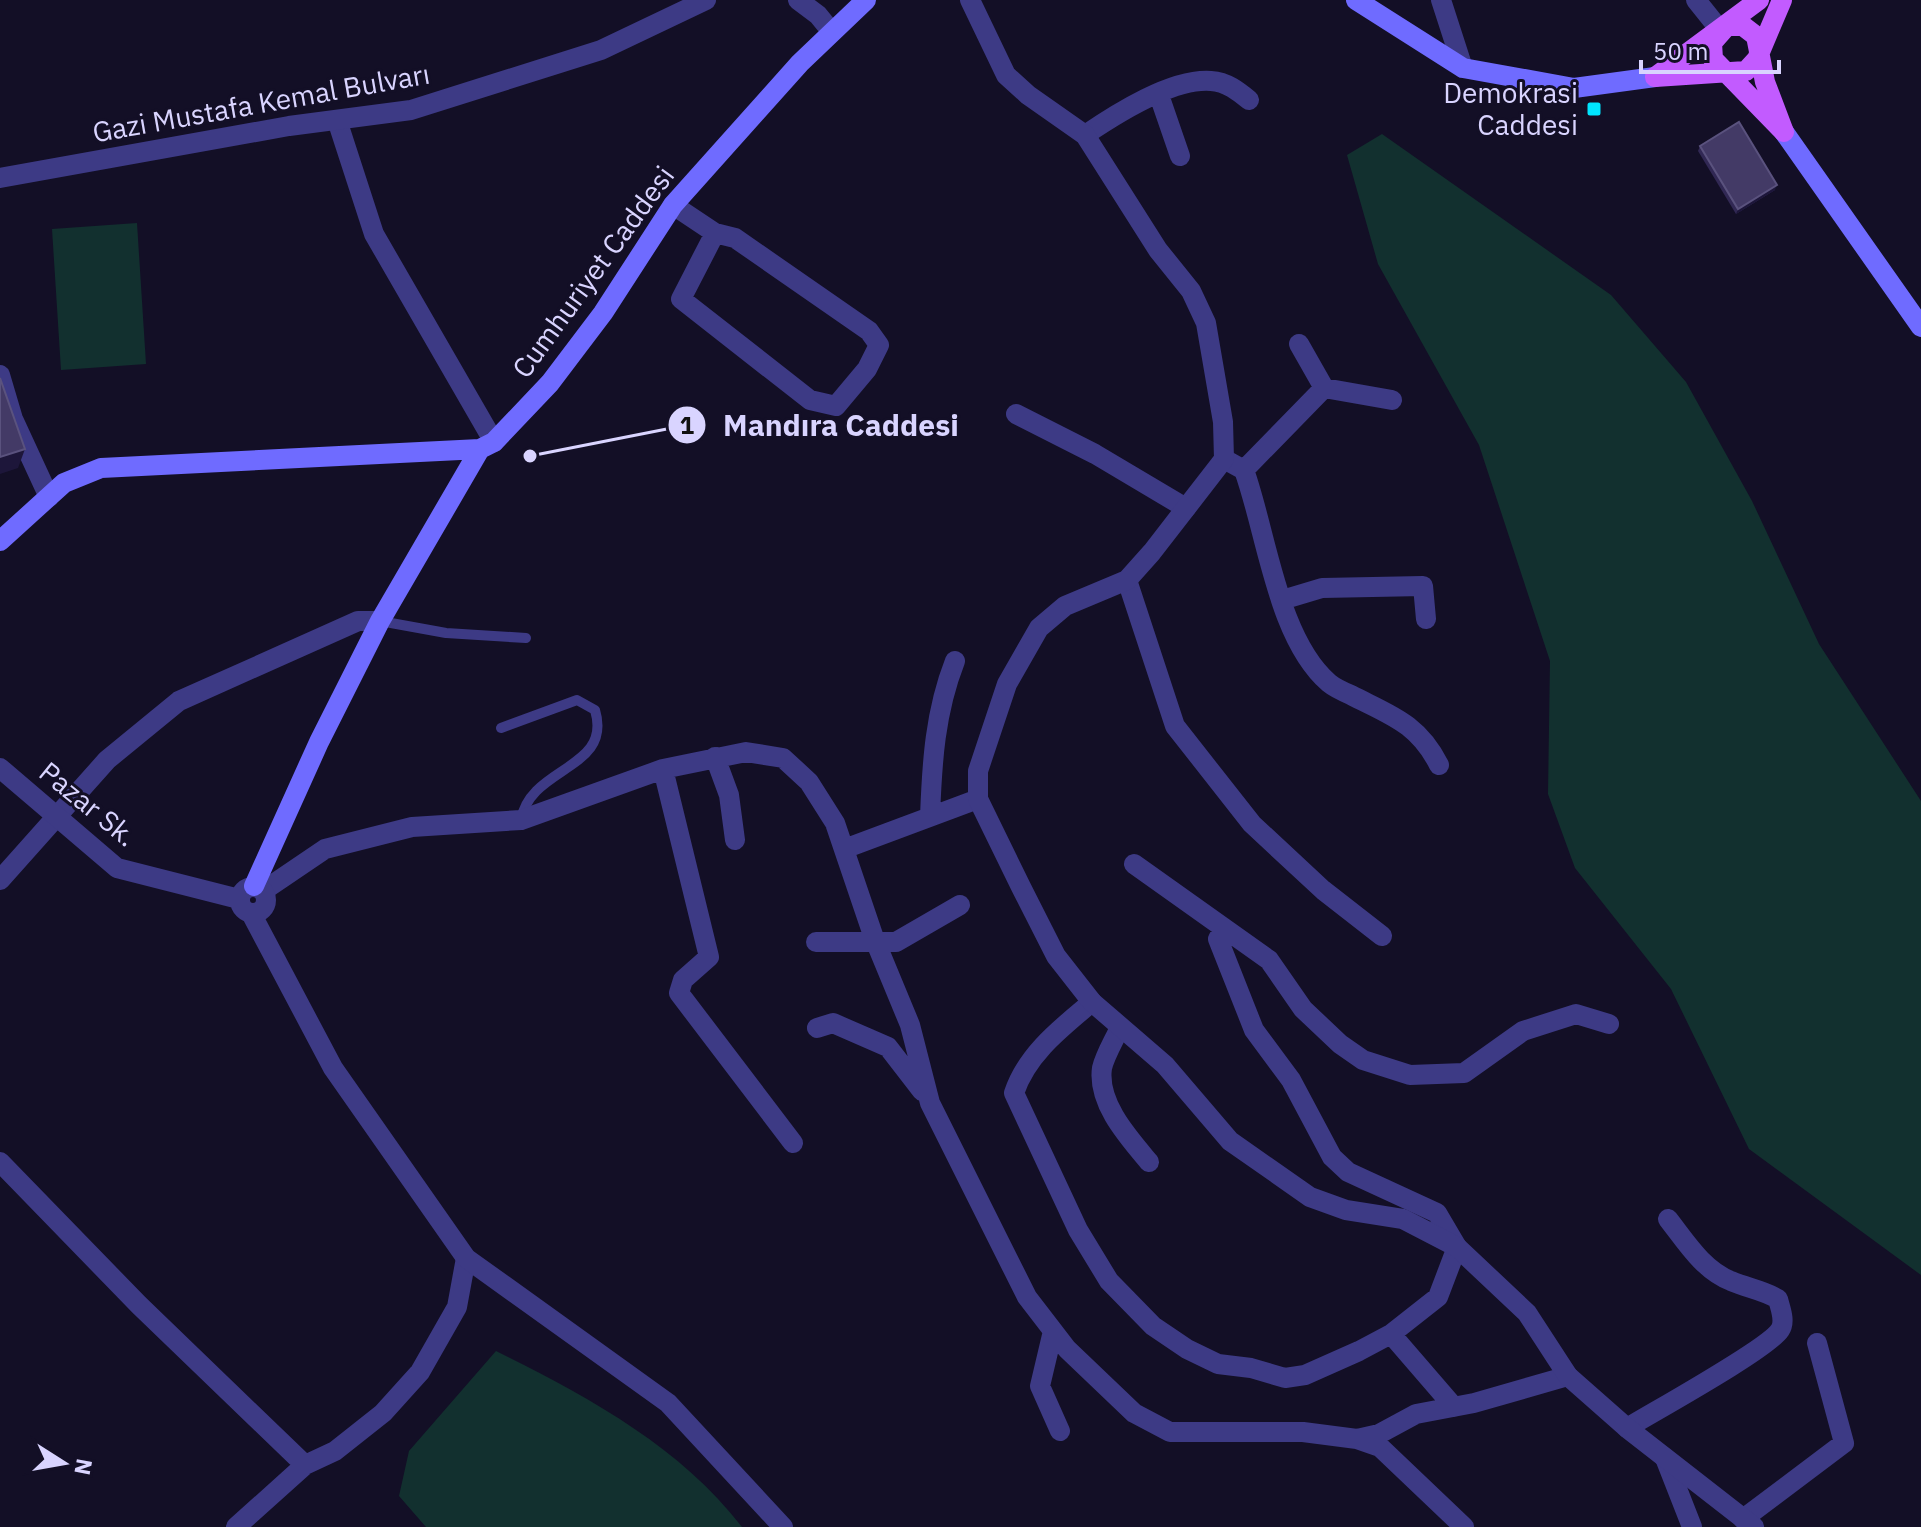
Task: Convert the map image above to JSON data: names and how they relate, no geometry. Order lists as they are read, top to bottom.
{
  "streets": {
    "main road": ["Cumhuriyet Caddesi"],
    "street": ["Gazi Mustafa Kemal Bulvarı", "Pazar Sk."]
  },
  "crossings": [
    ["Cumhuriyet Caddesi", "Pazar Sk."]
  ],
  "places": {
    "transit": ["Demokrasi Caddesi"],
    "other": ["Mandıra Caddesi"]
  },
  "scale_bar": "50 m",
  "north": "right"
}
